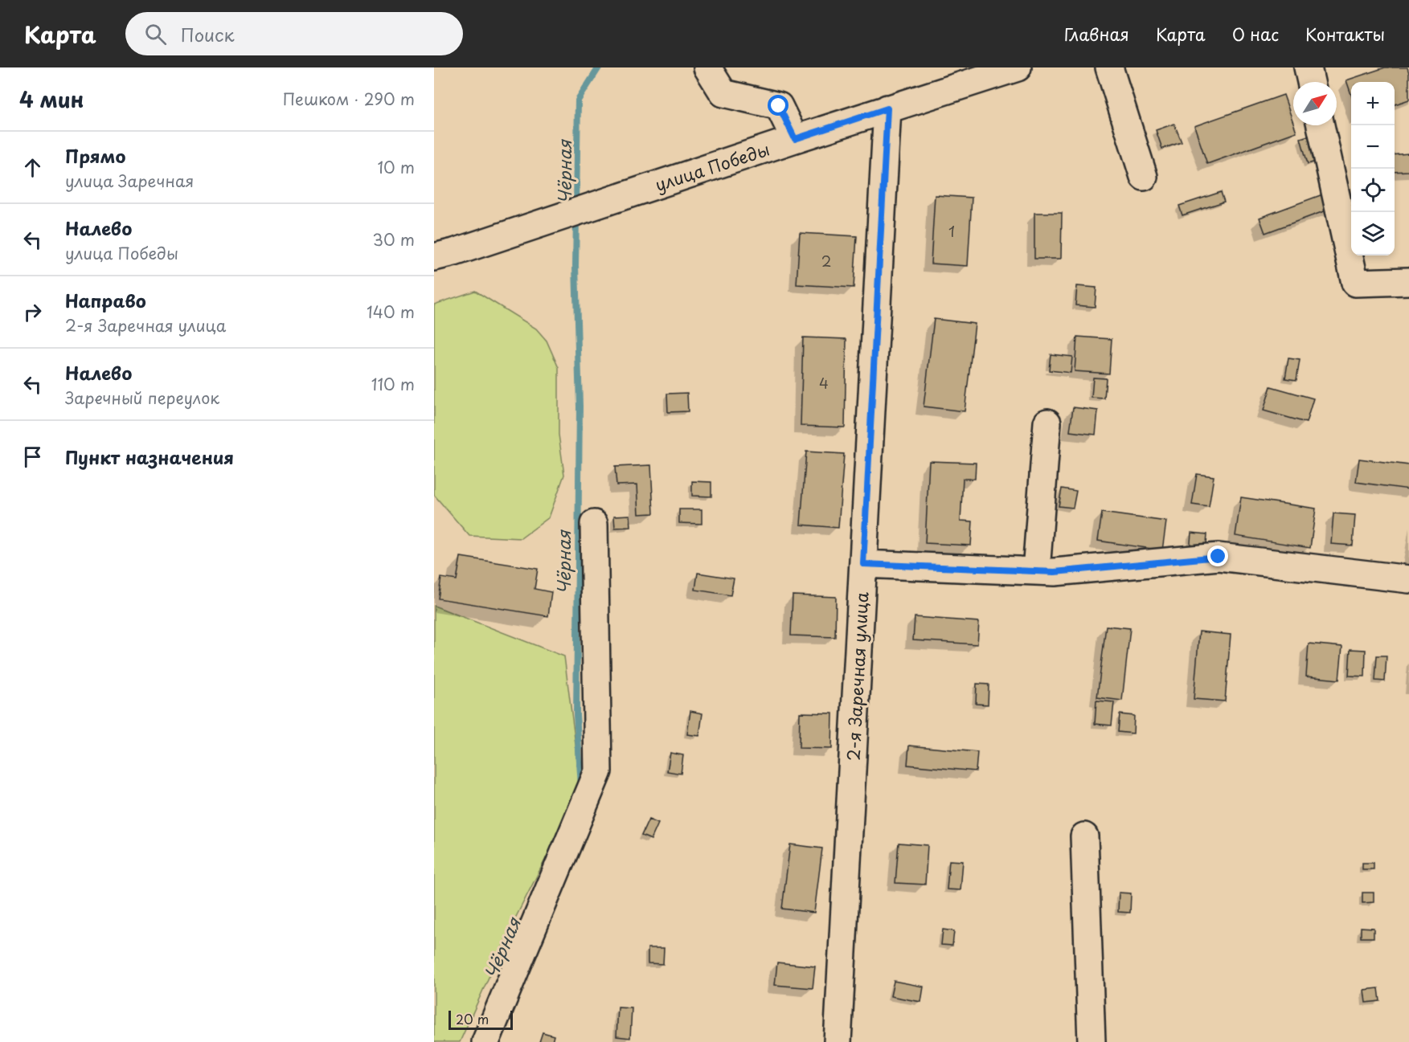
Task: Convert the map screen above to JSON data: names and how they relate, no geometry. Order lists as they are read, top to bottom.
{
  "streets": {
    "street": ["улица Победы", "2-я Заречная улица"]
  },
  "crossings": [
    ["улица Победы", "2-я Заречная улица"]
  ],
  "water": ["Чёрная"],
  "house_numbers": ["1", "2", "4"],
  "scale_bar": "20 m",
  "north": "top right",
  "page": {
    "header": "Карта",
    "search": "Поиск",
    "nav": [
      "Главная",
      "Карта",
      "О нас",
      "Контакты"
    ],
    "heading": ["4 мин", "Пешком · 290 m"],
    "map_buttons": ["+", "−"],
    "list": [
      ["Прямо", "улица Заречная", "10 m"],
      ["Налево", "улица Победы", "30 m"],
      ["Направо", "2-я Заречная улица", "140 m"],
      ["Налево", "Заречный переулок", "110 m"],
      "Пункт назначения"
    ],
    "scale": "20 m"
  }
}
